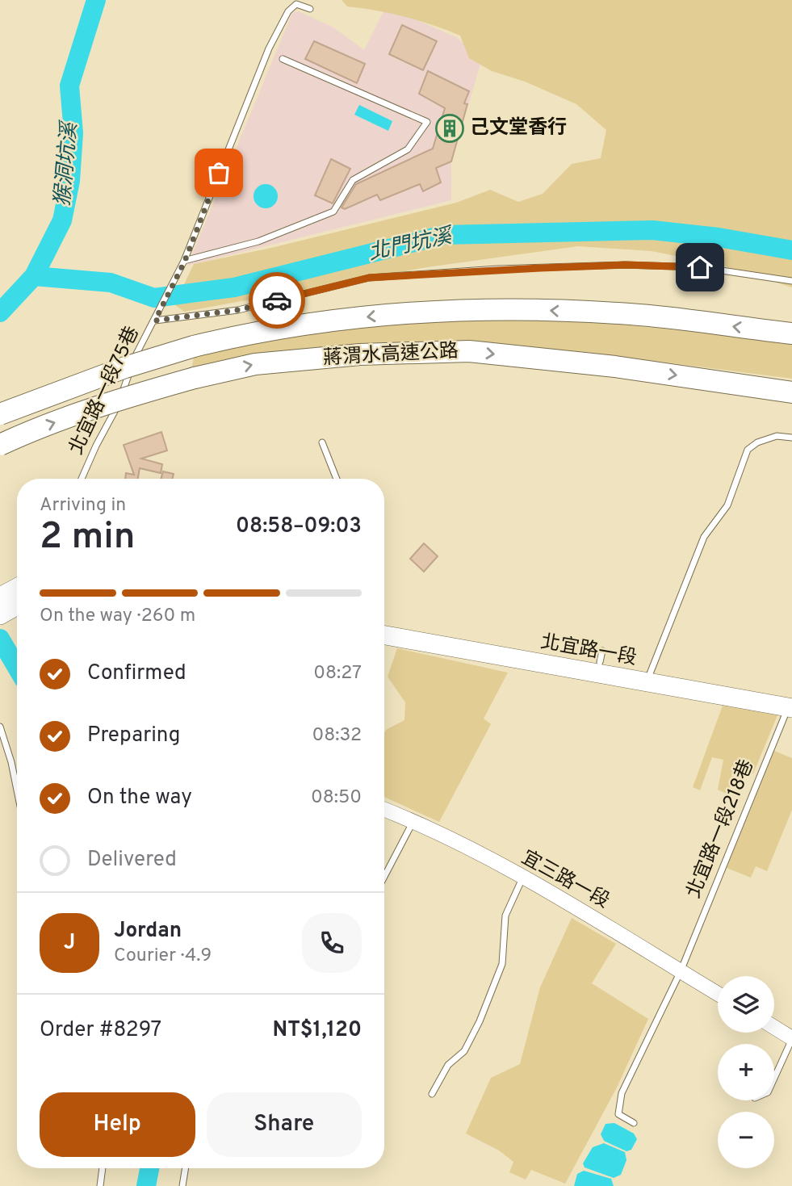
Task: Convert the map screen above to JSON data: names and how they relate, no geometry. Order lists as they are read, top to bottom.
{
  "streets": {
    "highway": ["蔣渭水高速公路"],
    "main road": ["北宜路一段"],
    "street": ["宜三路一段"],
    "lane": ["北宜路一段75巷", "北宜路一段218巷"]
  },
  "crossings": [
    ["北宜路一段", "北宜路一段218巷"],
    ["北宜路一段218巷", "宜三路一段"]
  ],
  "water": ["猴洞坑溪", "北門坑溪"],
  "places": {
    "building": ["己文堂香行"]
  },
  "page": {
    "heading": ["2 min", "Arriving in", "08:58–09:03"],
    "panel": [
      "Jordan",
      "Courier · 4.9",
      "Order #8297",
      "NT$1,120"
    ],
    "bar": "On the way · 260 m",
    "list": [
      ["Confirmed", "08:27"],
      ["Preparing", "08:32"],
      ["On the way", "08:50"],
      "Delivered"
    ],
    "round": "J",
    "map_buttons": ["+", "−"],
    "buttons": ["Help", "Share"]
  }
}
